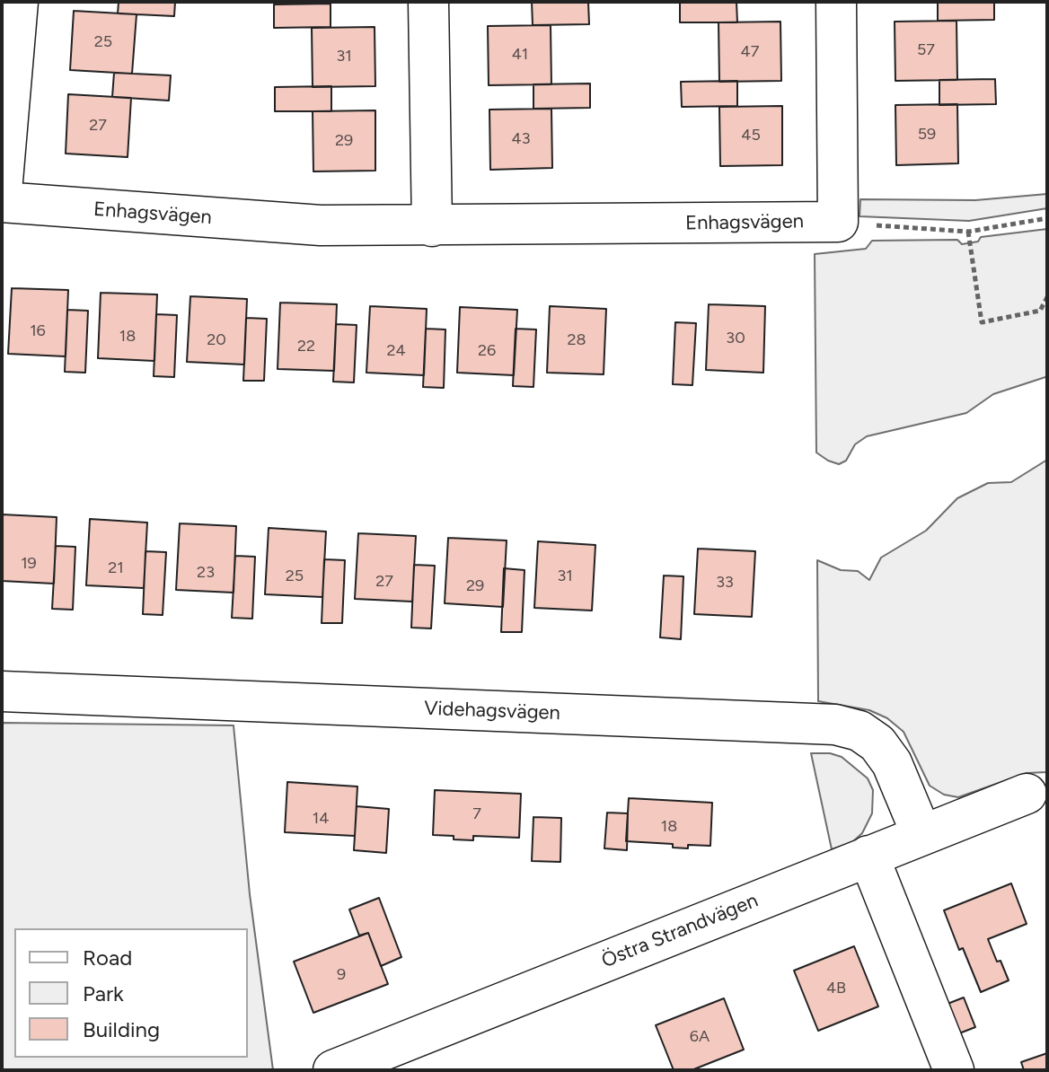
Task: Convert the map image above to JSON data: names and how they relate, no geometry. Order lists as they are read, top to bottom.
{
  "streets": {
    "street": ["Enhagsvägen", "Videhagsvägen", "Östra Strandvägen"]
  },
  "crossings": [
    ["Videhagsvägen", "Östra Strandvägen"]
  ],
  "house_numbers": [
    "25",
    "57",
    "47",
    "41",
    "31",
    "27",
    "59",
    "45",
    "43",
    "29",
    "16",
    "18",
    "30",
    "20",
    "28",
    "22",
    "24",
    "26",
    "19",
    "21",
    "23",
    "25",
    "31",
    "27",
    "33",
    "29",
    "7",
    "14",
    "18",
    "9",
    "4B",
    "6A"
  ],
  "legend": ["Road", "Park", "Building"]
}
